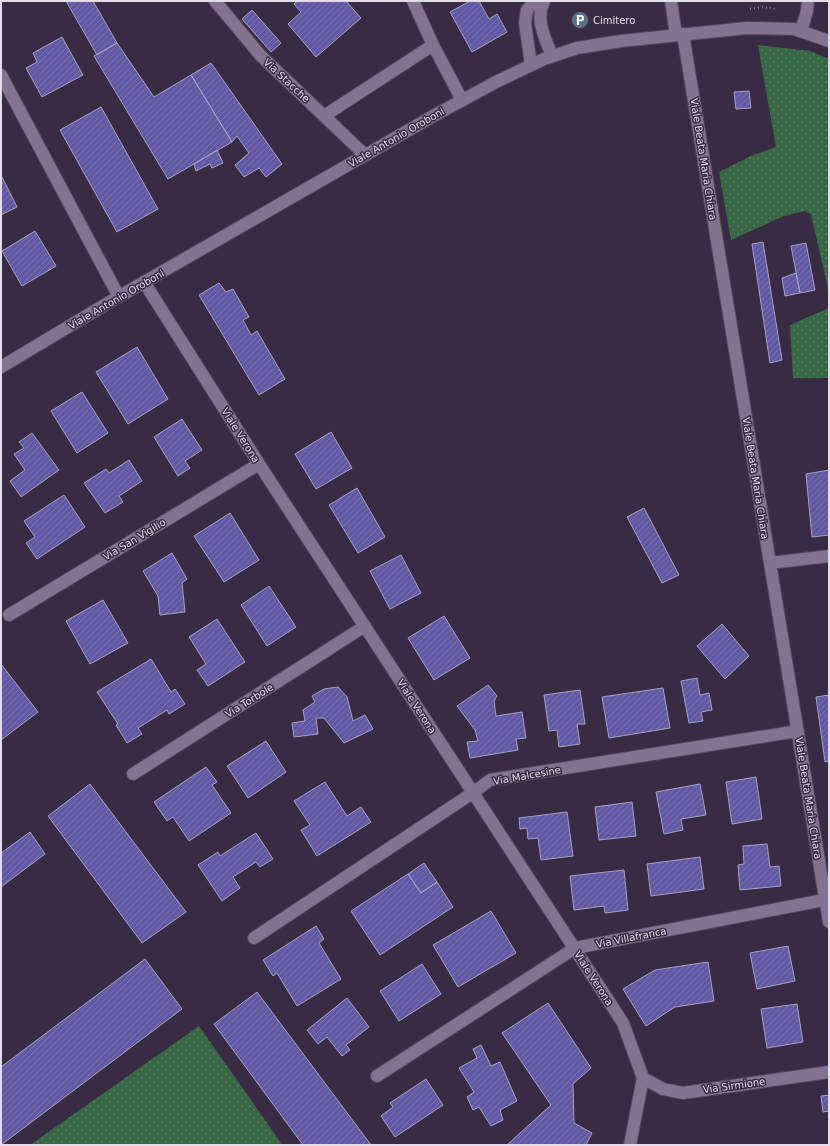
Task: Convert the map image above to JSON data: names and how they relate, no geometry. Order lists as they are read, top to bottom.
{
  "streets": {
    "street": [
      "Via Stacche",
      "Viale Antonio Oroboni",
      "Viale Beata Maria Chiara",
      "Viale Verona",
      "Via San Vigilio",
      "Via Torbole",
      "Via Malcesine",
      "Via Villafranca",
      "Via Sirmione"
    ]
  },
  "crossings": [
    ["Via Stacche", "Viale Antonio Oroboni"],
    ["Viale Antonio Oroboni", "Viale Beata Maria Chiara"],
    ["Viale Antonio Oroboni", "Viale Verona"],
    ["Viale Beata Maria Chiara", "Via Malcesine"],
    ["Viale Beata Maria Chiara", "Via Villafranca"],
    ["Viale Verona", "Via San Vigilio"],
    ["Viale Verona", "Via Torbole"],
    ["Viale Verona", "Via Malcesine"],
    ["Viale Verona", "Via Villafranca"],
    ["Viale Verona", "Via Sirmione"]
  ],
  "places": {
    "parking": ["Cimitero"]
  }
}
